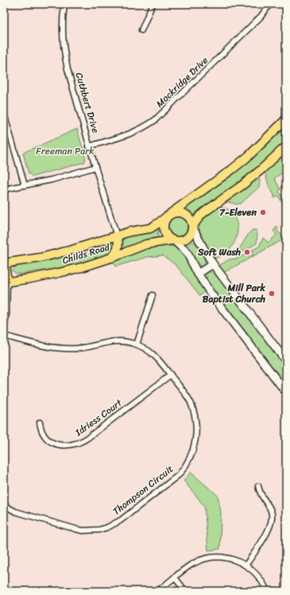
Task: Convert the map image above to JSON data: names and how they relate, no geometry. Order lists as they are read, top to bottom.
{
  "streets": {
    "main road": ["Cuthbert Drive", "Childs Road"],
    "street": ["Mockridge Drive", "Idriess Court", "Thompson Circuit"]
  },
  "crossings": [
    ["Mockridge Drive", "Cuthbert Drive"],
    ["Cuthbert Drive", "Childs Road"],
    ["Idriess Court", "Thompson Circuit"]
  ],
  "parks": ["Freeman Park"],
  "places": ["7-Eleven", "Soft Wash", "Mill Park Baptist Church"]
}
